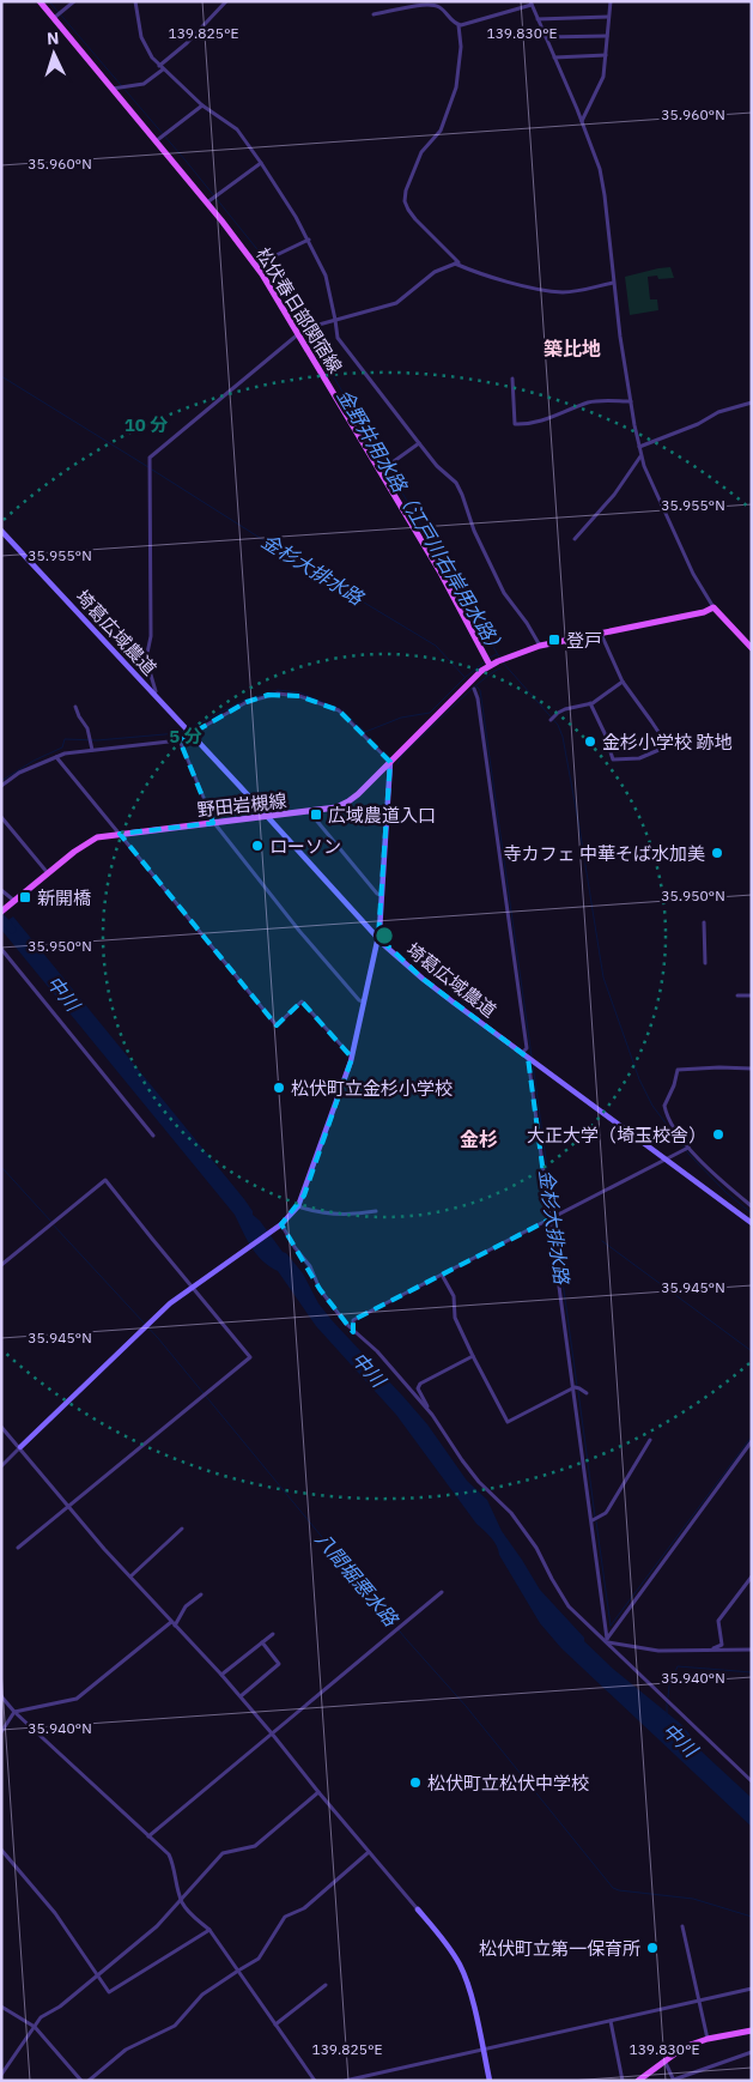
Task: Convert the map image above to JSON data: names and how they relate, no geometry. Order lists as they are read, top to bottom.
{
  "streets": {
    "main road": ["松伏春日部関宿線", "野田岩槻線"],
    "street": ["埼葛広域農道"]
  },
  "crossings": [
    ["松伏春日部関宿線", "野田岩槻線"],
    ["埼葛広域農道", "野田岩槻線"]
  ],
  "districts": ["築比地", "金杉"],
  "water": [
    "金野井用水路（江戸川右岸用水路）",
    "金杉大排水路",
    "中川",
    "八間堀悪水路"
  ],
  "places": {
    "transit": ["登戸", "広域農道入口", "新開橋"],
    "other": [
      "金杉小学校 跡地",
      "ローソン",
      "寺カフェ 中華そば水加美",
      "松伏町立金杉小学校",
      "大正大学（埼玉校舎）",
      "松伏町立松伏中学校",
      "松伏町立第一保育所"
    ]
  },
  "north": "top",
  "coordinates": [
    "139.825°E",
    "139.830°E",
    "35.960°N",
    "35.955°N",
    "35.950°N",
    "35.945°N",
    "35.940°N"
  ],
  "rings": ["10 分", "5 分"]
}
